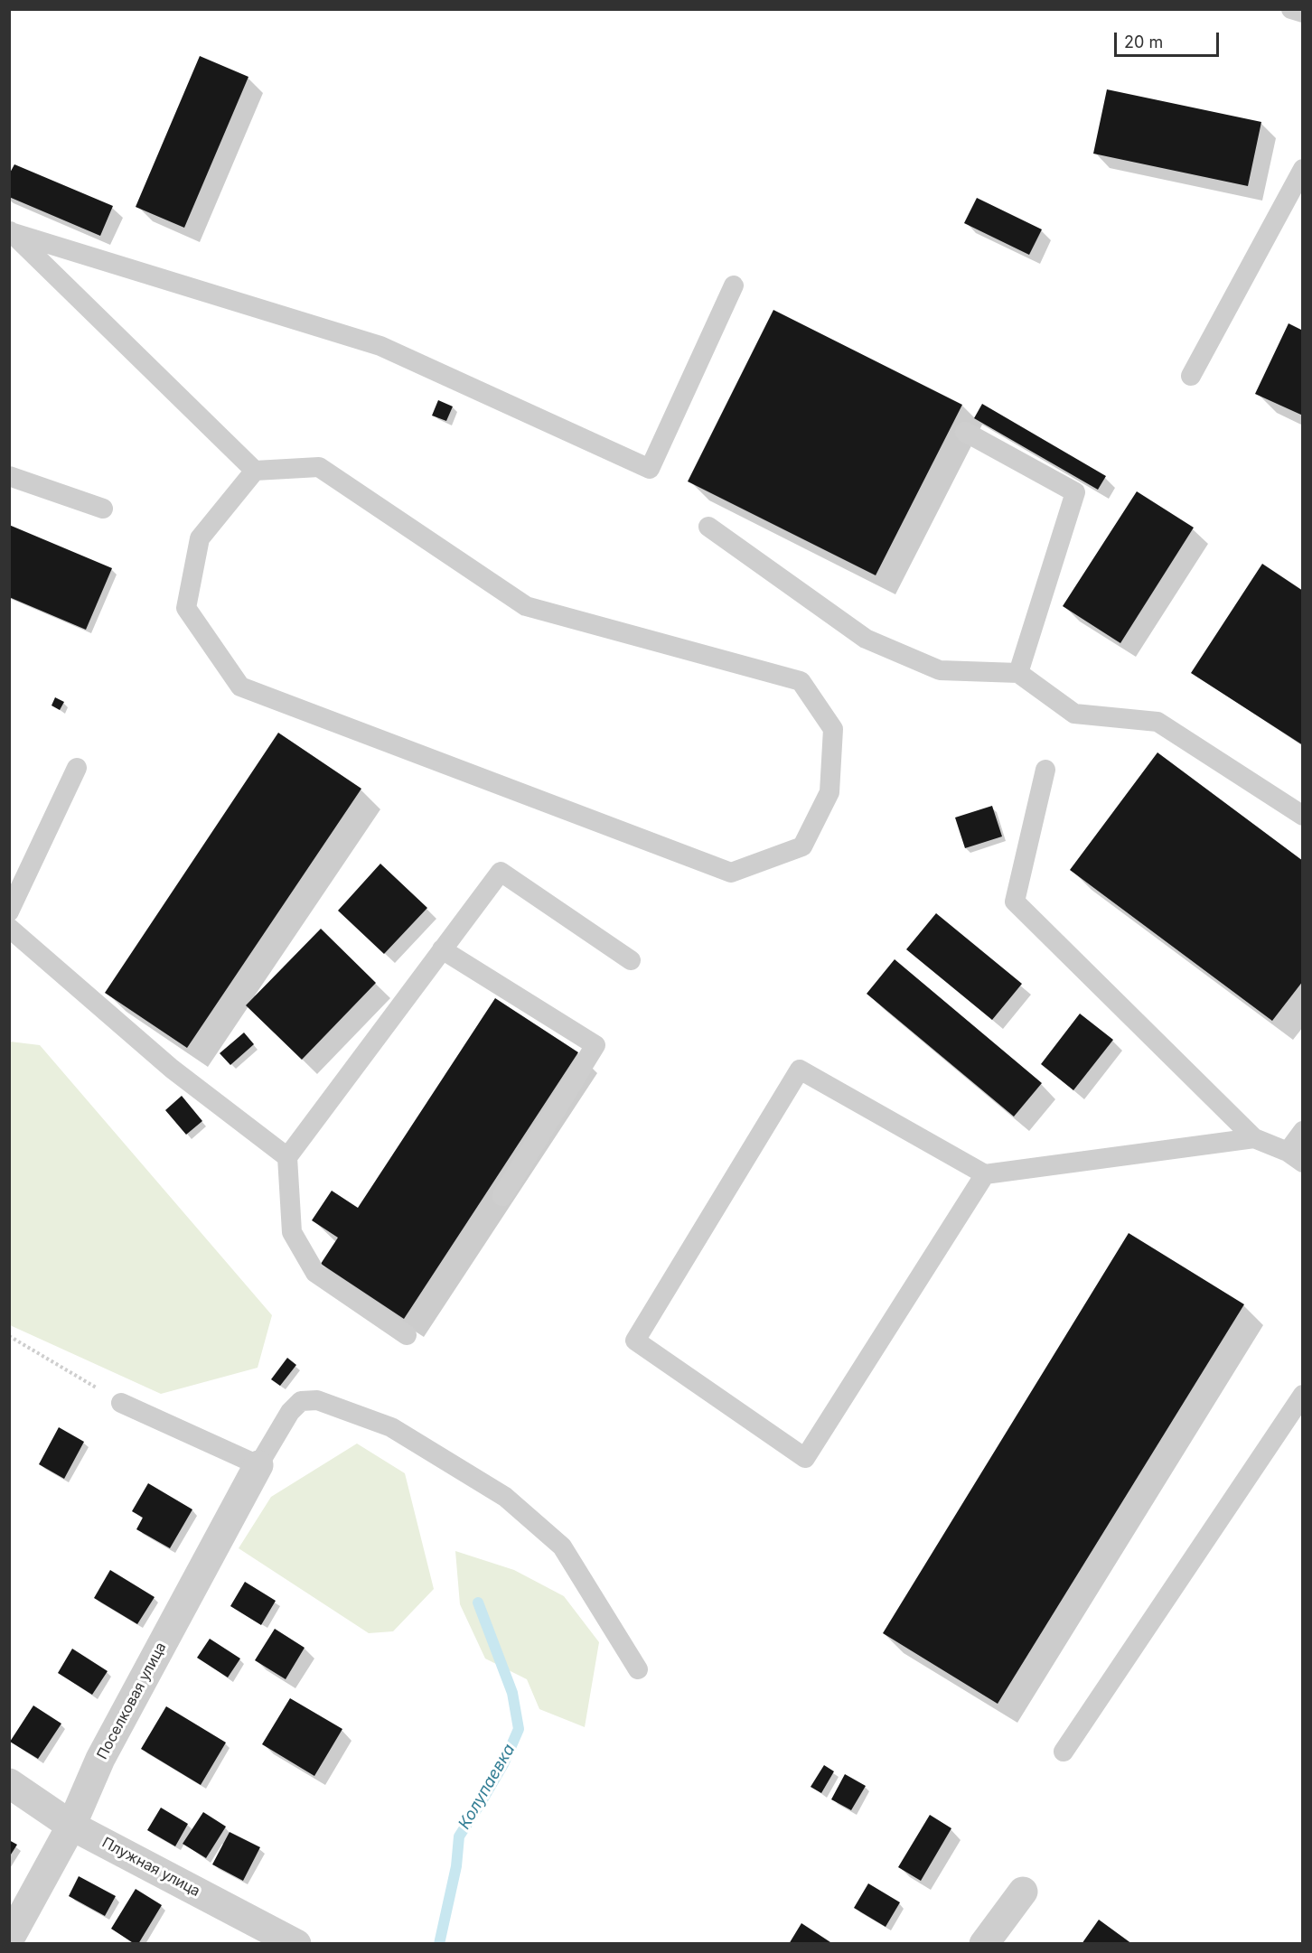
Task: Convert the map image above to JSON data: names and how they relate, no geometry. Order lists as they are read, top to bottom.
{
  "streets": {
    "street": ["Поселковая улица", "Плужная улица"]
  },
  "crossings": [
    ["Поселковая улица", "Плужная улица"]
  ],
  "water": ["Колупаевка"],
  "scale_bar": "20 m"
}
